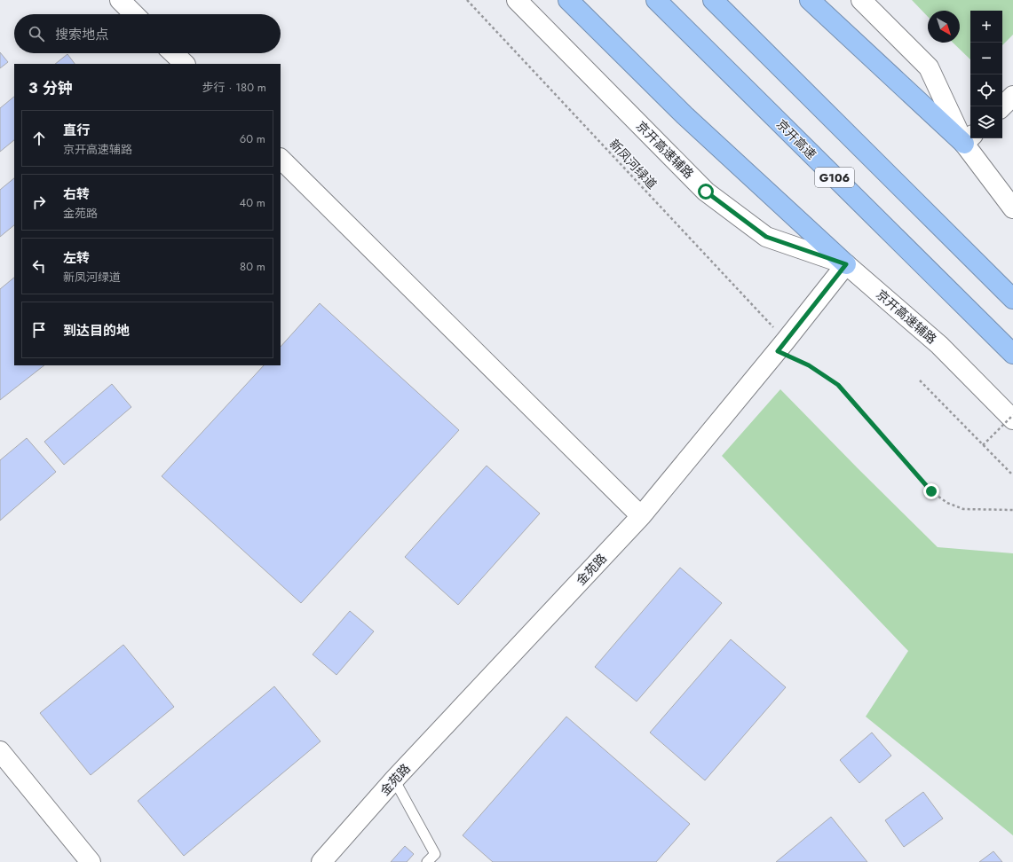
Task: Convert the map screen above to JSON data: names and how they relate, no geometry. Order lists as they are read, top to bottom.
{
  "streets": {
    "highway": ["京开高速", "G106"],
    "street": ["京开高速辅路", "金苑路"],
    "path": ["新凤河绿道"]
  },
  "crossings": [
    ["京开高速辅路", "金苑路"],
    ["新凤河绿道", "金苑路"]
  ],
  "north": "bottom right",
  "page": {
    "map_buttons": ["+", "−"],
    "search": "搜索地点",
    "heading": ["3 分钟", "步行 · 180 m"],
    "list": [
      ["直行", "京开高速辅路", "60 m"],
      ["右转", "金苑路", "40 m"],
      ["左转", "新凤河绿道", "80 m"],
      "到达目的地"
    ]
  }
}
